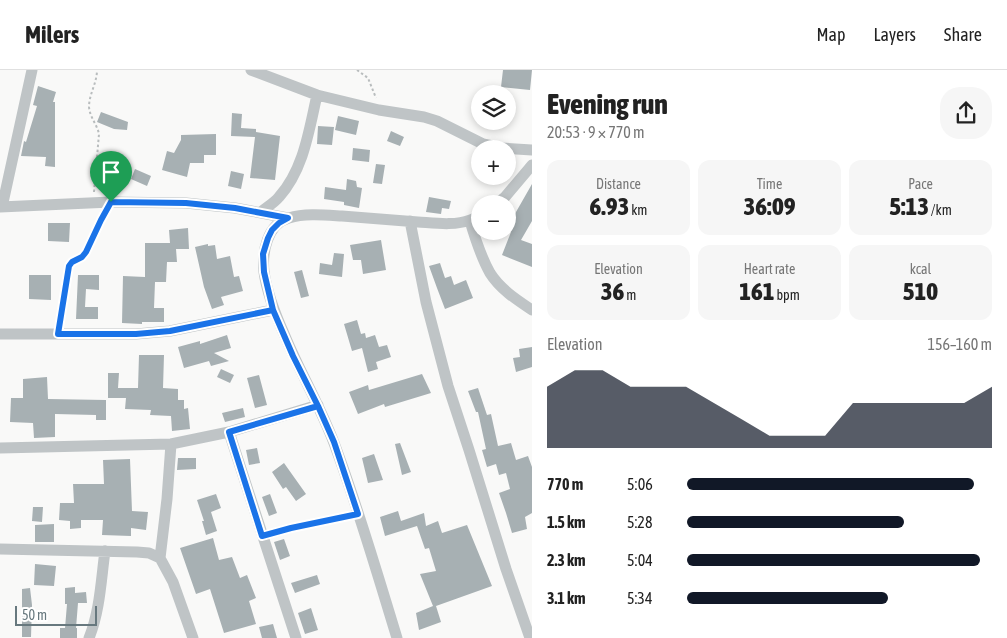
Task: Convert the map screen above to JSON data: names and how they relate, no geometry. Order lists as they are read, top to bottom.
{
  "scale_bar": "50 m",
  "page": {
    "header": "Milers",
    "nav": ["Map", "Layers", "Share"],
    "heading": ["Evening run", "20:53 · 9 × 770 m"],
    "map_buttons": ["+", "−"],
    "stats": [
      ["Distance", "6.93 km"],
      ["Time", "36:09"],
      ["Pace", "5:13 /km"],
      ["Elevation", "36 m"],
      ["Heart rate", "161 bpm"],
      ["kcal", "510"]
    ],
    "chart": ["Elevation", "156–160 m"],
    "list": [
      {
        "name": "770 m",
        "note": "5:06"
      },
      {
        "name": "1.5 km",
        "note": "5:28"
      },
      {
        "name": "2.3 km",
        "note": "5:04"
      },
      {
        "name": "3.1 km",
        "note": "5:34"
      }
    ],
    "scale": "50 m"
  }
}
